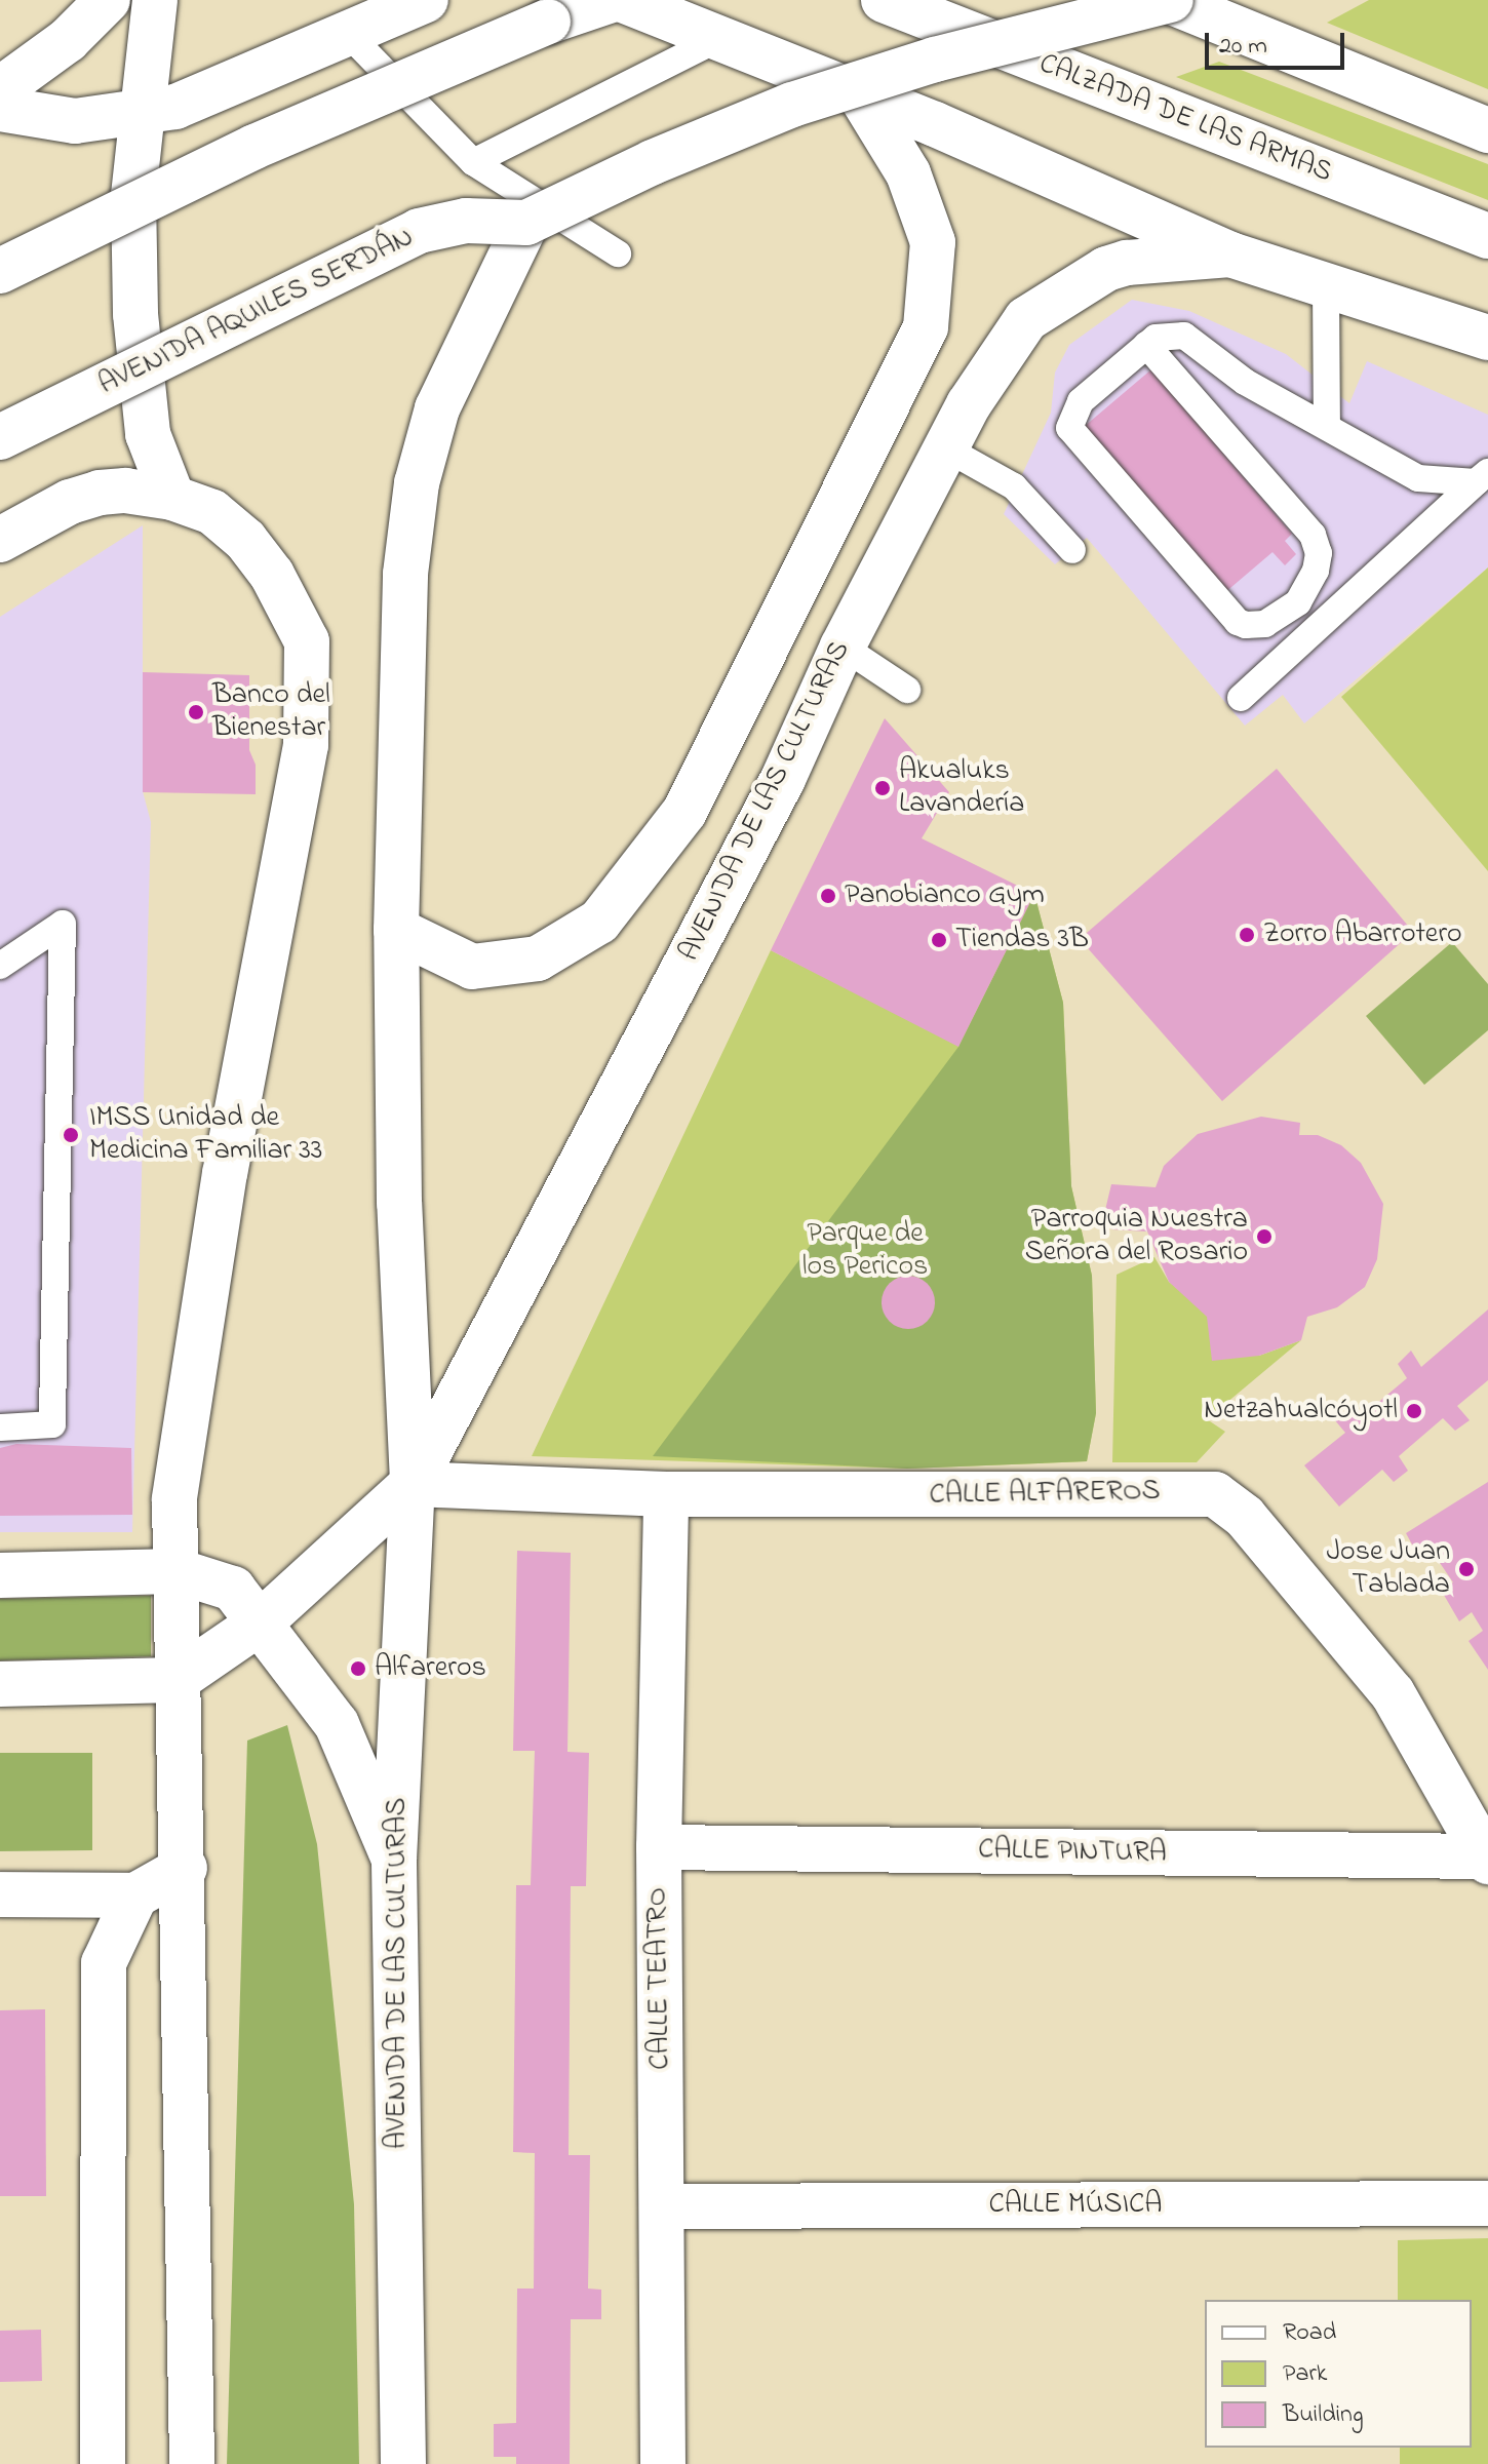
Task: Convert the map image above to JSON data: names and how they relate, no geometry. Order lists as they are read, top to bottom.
{
  "streets": {
    "main road": [
      "CALZADA DE LAS ARMAS",
      "AVENIDA AQUILES SERDÁN",
      "AVENIDA DE LAS CULTURAS",
      "CALLE ALFAREROS",
      "CALLE PINTURA",
      "CALLE TEATRO",
      "CALLE MÚSICA"
    ]
  },
  "crossings": [
    ["AVENIDA DE LAS CULTURAS", "CALLE ALFAREROS"],
    ["CALLE ALFAREROS", "CALLE PINTURA"],
    ["CALLE ALFAREROS", "CALLE TEATRO"],
    ["CALLE PINTURA", "CALLE TEATRO"],
    ["CALLE TEATRO", "CALLE MÚSICA"]
  ],
  "parks": ["Parque de los Pericos"],
  "places": [
    "Banco del Bienestar",
    "Akualuks Lavandería",
    "Panobianco Gym",
    "Zorro Abarrotero",
    "Tiendas 3B",
    "IMSS Unidad de Medicina Familiar 33",
    "Parroquia Nuestra Señora del Rosario",
    "Netzahualcóyotl",
    "Jose Juan Tablada",
    "Alfareros"
  ],
  "legend": ["Road", "Park", "Building"],
  "scale_bar": "20 m"
}
